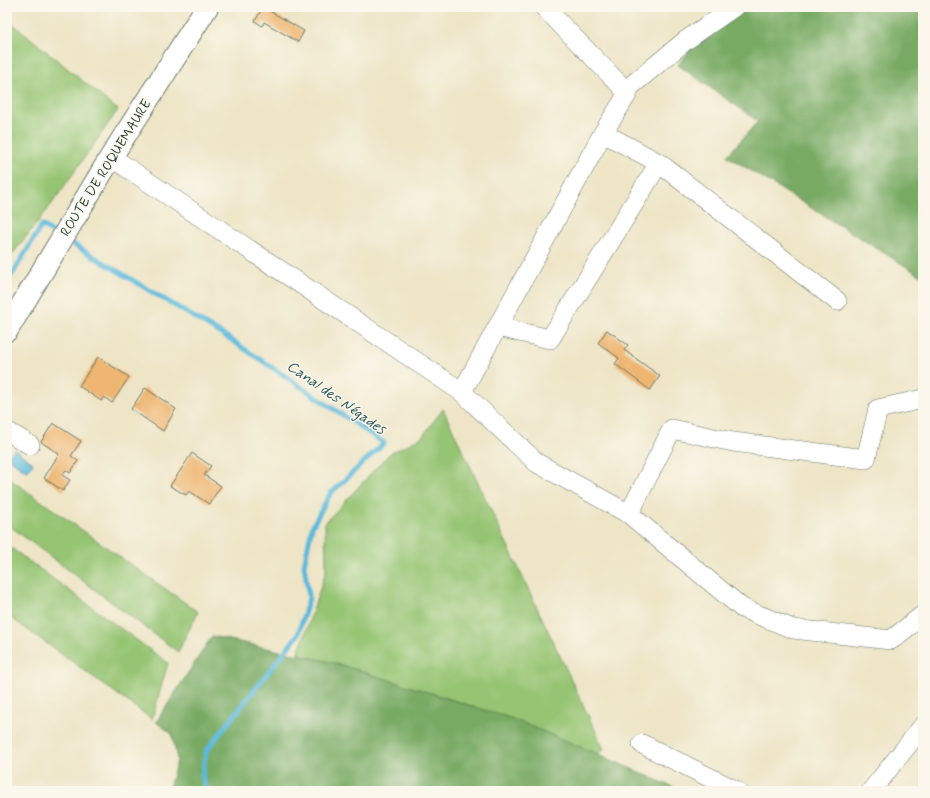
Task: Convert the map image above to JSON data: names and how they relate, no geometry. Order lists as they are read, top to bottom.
{
  "streets": {
    "main road": ["ROUTE DE ROQUEMAURE"]
  },
  "water": ["Canal des Négades"]
}
